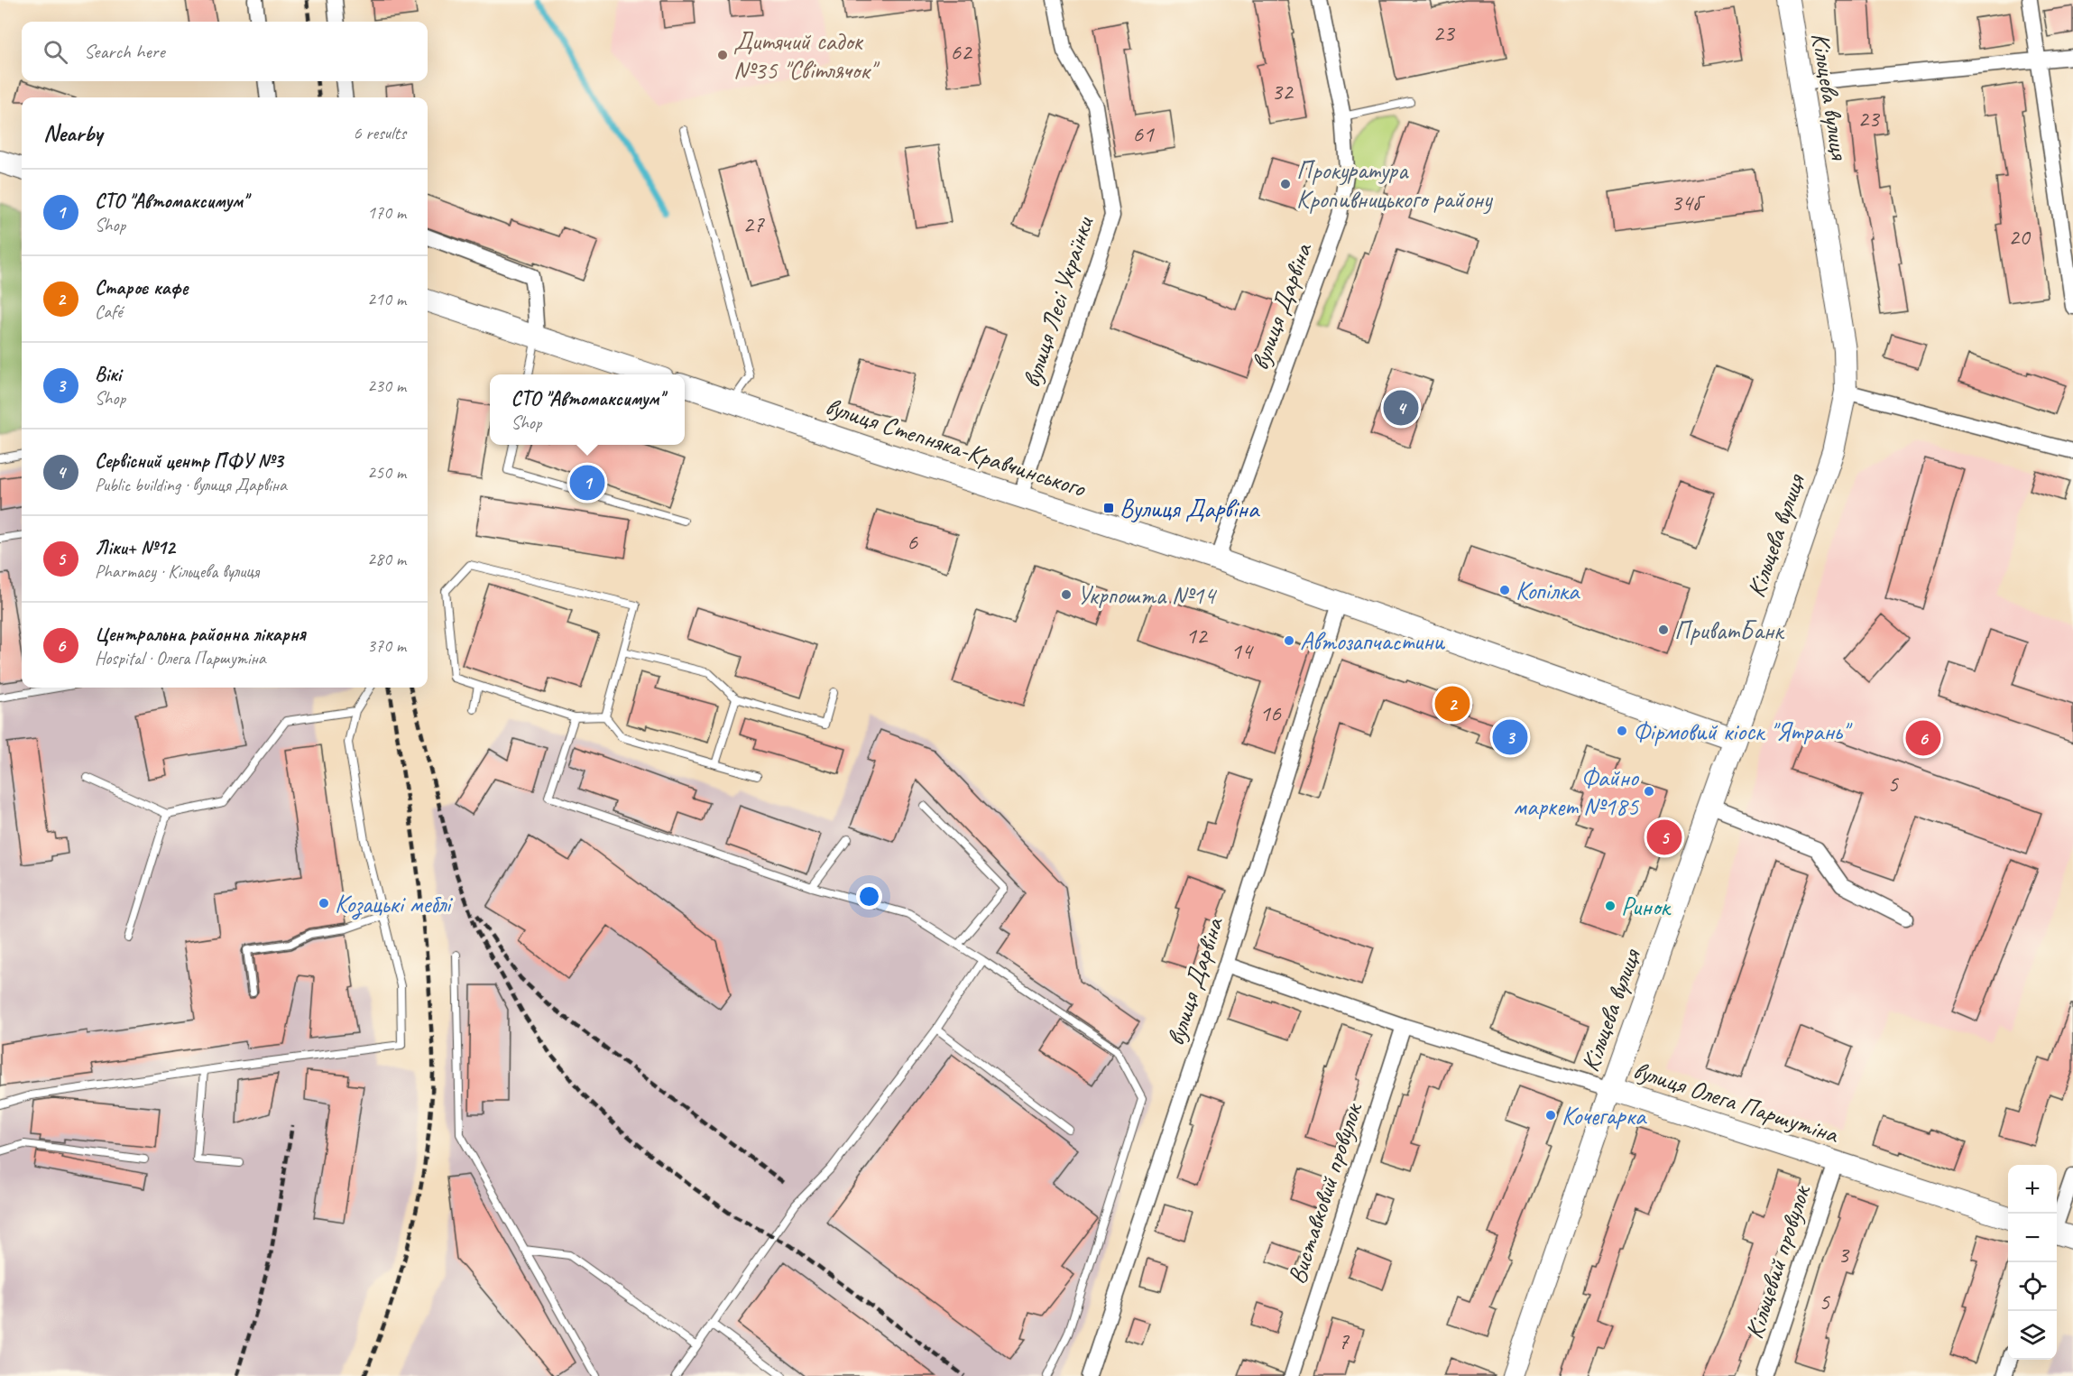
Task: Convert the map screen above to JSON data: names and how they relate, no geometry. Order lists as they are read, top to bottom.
{
  "streets": {
    "main road": ["Кільцева вулиця", "вулиця Степняка-Кравчинського", "вулиця Олега Паршутіна"],
    "street": [
      "вулиця Лесі Українки",
      "вулиця Дарвіна",
      "Виставковий провулок",
      "Кільцевий провулок"
    ]
  },
  "crossings": [
    ["Кільцева вулиця", "вулиця Степняка-Кравчинського"],
    ["Кільцева вулиця", "вулиця Олега Паршутіна"],
    ["вулиця Лесі Українки", "вулиця Степняка-Кравчинського"],
    ["вулиця Дарвіна", "вулиця Степняка-Кравчинського"],
    ["вулиця Дарвіна", "вулиця Олега Паршутіна"],
    ["вулиця Олега Паршутіна", "Виставковий провулок"],
    ["вулиця Олега Паршутіна", "Кільцевий провулок"]
  ],
  "places": {
    "other": [
      "Дитячий садок №35 \"Світлячок\"",
      "Прокуратура Кропивницького району",
      "Копілка",
      "Укрпошта №14",
      "ПриватБанк",
      "Автозапчастини",
      "Фірмовий кіоск \"Ятрань\"",
      "Файно маркет №185",
      "Козацькі меблі",
      "Ринок",
      "Кочегарка"
    ],
    "transit": ["Вулиця Дарвіна"]
  },
  "house_numbers": [
    "23",
    "62",
    "32",
    "23",
    "61",
    "34б",
    "27",
    "20",
    "6",
    "12",
    "14",
    "16",
    "5",
    "3",
    "5",
    "7"
  ],
  "page": {
    "search": "Search here",
    "heading": ["Nearby", "6 results"],
    "list": [
      {
        "mark": "1",
        "name": "СТО \"Автомаксимум\"",
        "note": "Shop",
        "value": "170 m"
      },
      {
        "mark": "2",
        "name": "Староє кафе",
        "note": "Café",
        "value": "210 m"
      },
      {
        "mark": "3",
        "name": "Вікі",
        "note": "Shop",
        "value": "230 m"
      },
      {
        "mark": "4",
        "name": "Сервісний центр ПФУ №3",
        "note": "Public building · вулиця Дарвіна",
        "value": "250 m"
      },
      {
        "mark": "5",
        "name": "Ліки+ №12",
        "note": "Pharmacy · Кільцева вулиця",
        "value": "280 m"
      },
      {
        "mark": "6",
        "name": "Центральна районна лікарня",
        "note": "Hospital · Олега Паршутіна",
        "value": "370 m"
      }
    ],
    "popup": ["СТО \"Автомаксимум\"", "Shop"],
    "pins": [
      "4",
      "1",
      "2",
      "3",
      "6",
      "5"
    ],
    "map_buttons": ["+", "−"]
  }
}
